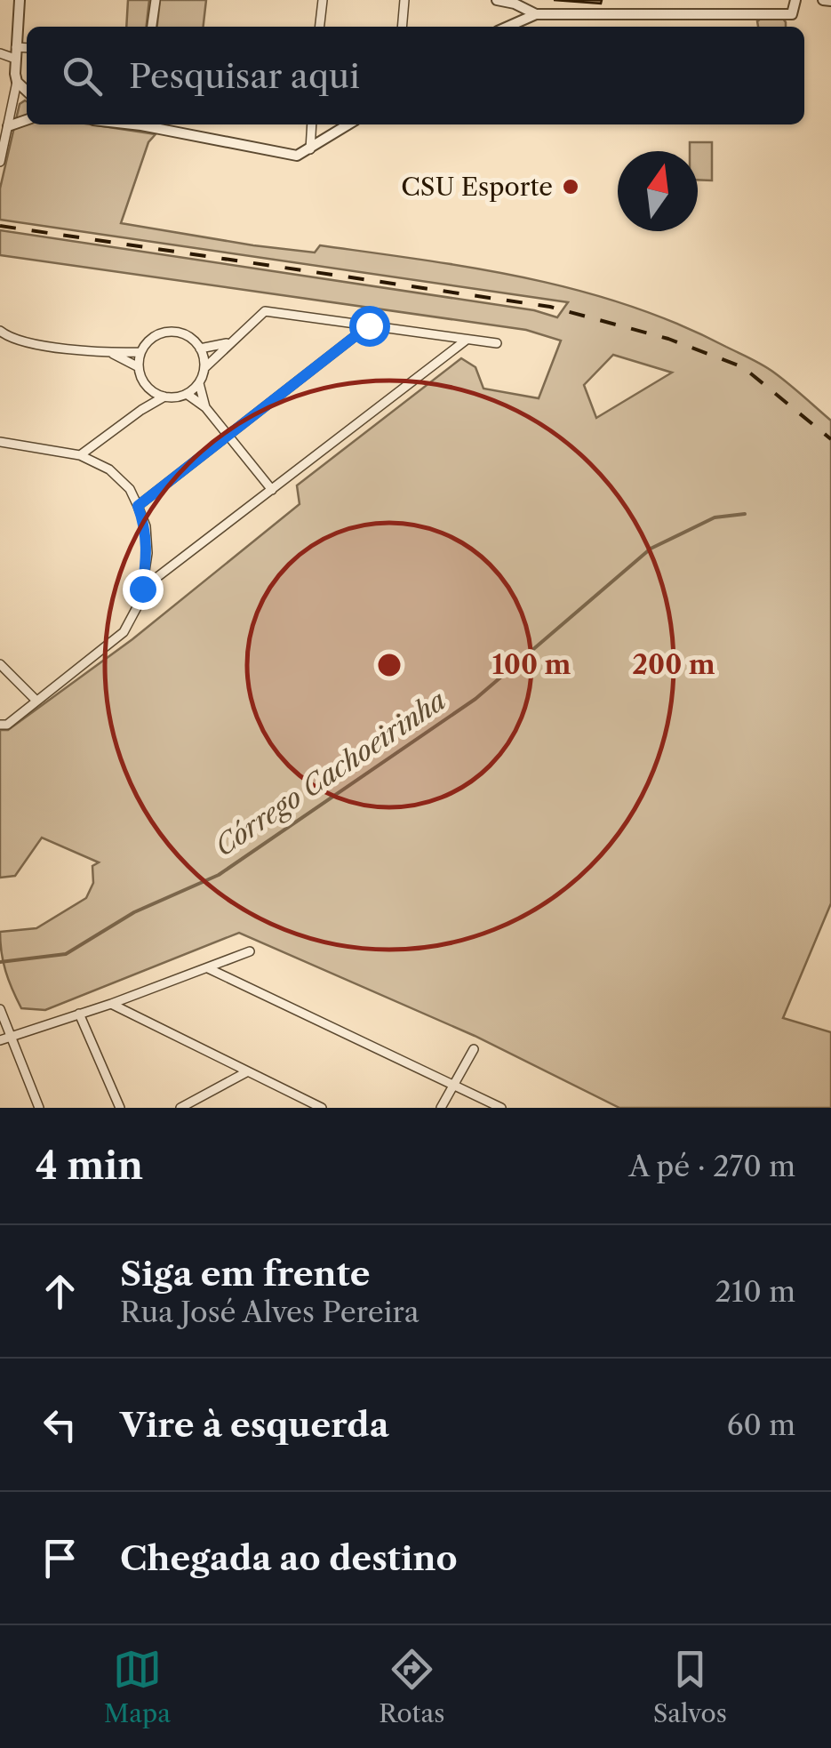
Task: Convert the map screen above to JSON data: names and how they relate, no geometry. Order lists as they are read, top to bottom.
{
  "water": ["Córrego Cachoeirinha"],
  "places": ["CSU Esporte"],
  "north": "top",
  "page": {
    "search": "Pesquisar aqui",
    "heading": ["4 min", "A pé · 270 m"],
    "list": [
      ["Siga em frente", "Rua José Alves Pereira", "210 m"],
      ["Vire à esquerda", "60 m"],
      "Chegada ao destino"
    ],
    "nav": ["Mapa", "Rotas", "Salvos"]
  },
  "rings": ["100 m", "200 m"]
}
